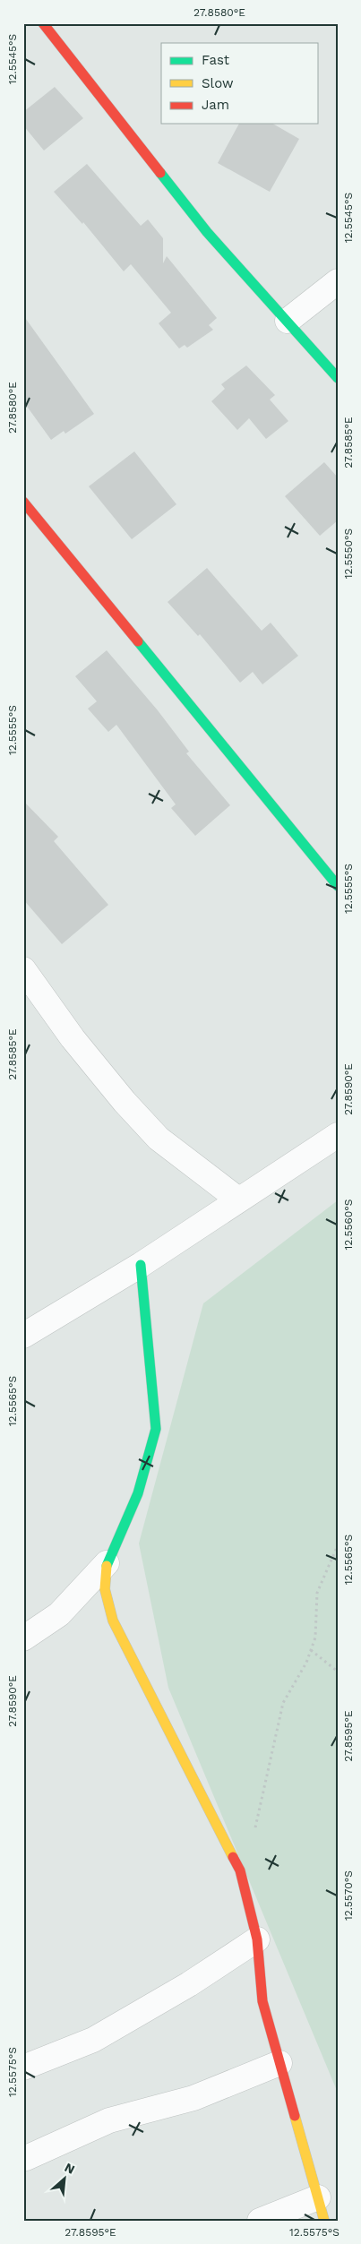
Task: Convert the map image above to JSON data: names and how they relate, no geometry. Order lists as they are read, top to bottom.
{
  "legend": ["Fast", "Slow", "Jam"],
  "north": "top right",
  "coordinates": [
    "27.8580°E",
    "12.5545°S",
    "27.8585°E",
    "12.5550°S",
    "12.5555°S",
    "27.8590°E",
    "12.5560°S",
    "12.5565°S",
    "27.8595°E",
    "12.5570°S",
    "12.5575°S"
  ]
}
